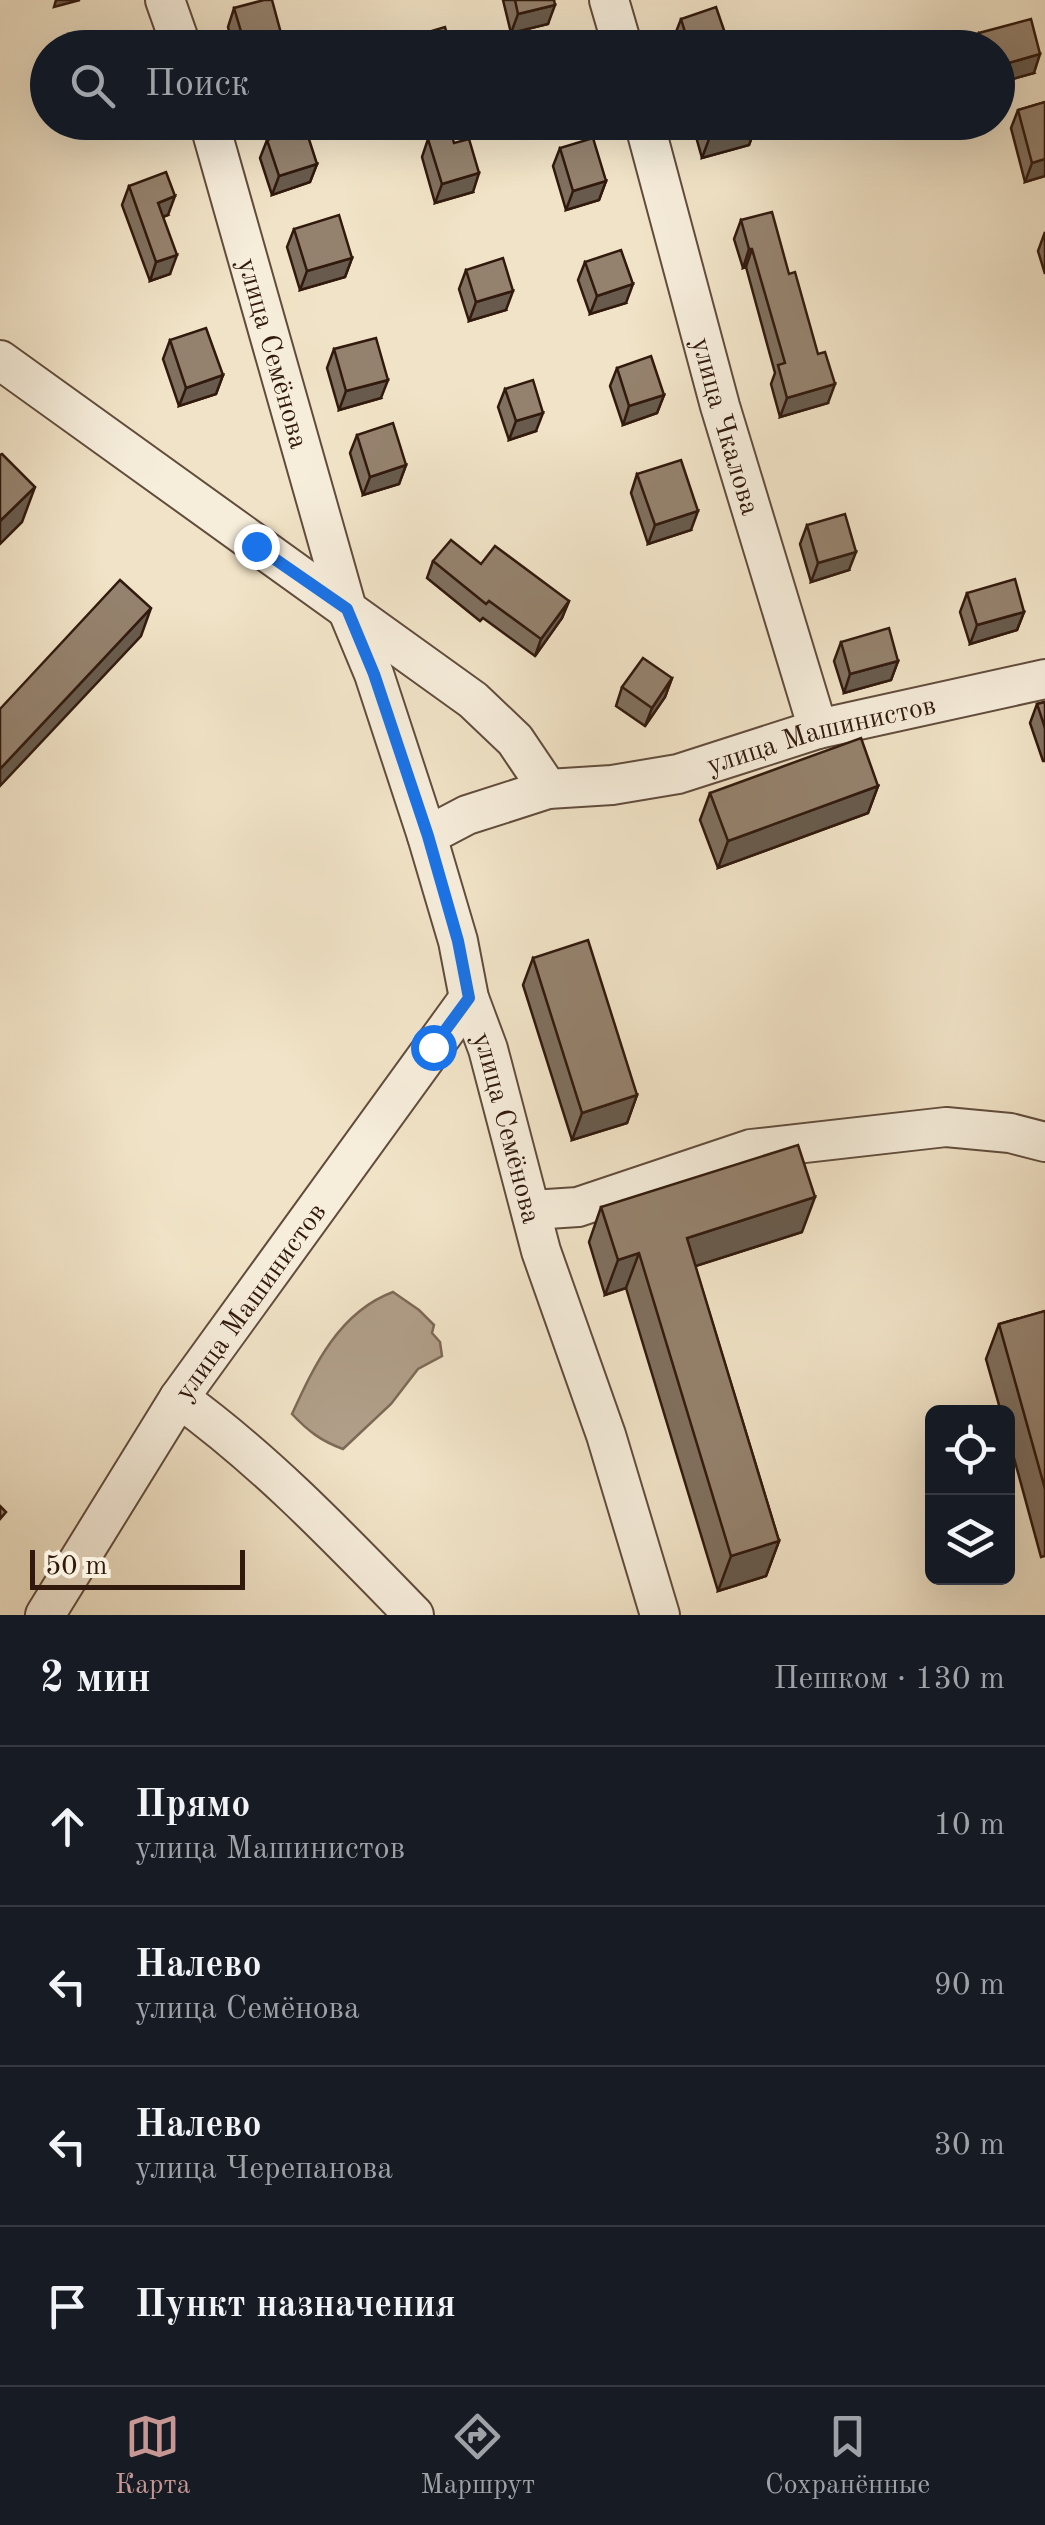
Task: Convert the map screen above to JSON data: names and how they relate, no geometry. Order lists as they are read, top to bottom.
{
  "streets": {
    "street": ["улица Семёнова", "улица Чкалова", "улица Машинистов"]
  },
  "crossings": [
    ["улица Семёнова", "улица Машинистов"],
    ["улица Чкалова", "улица Машинистов"]
  ],
  "scale_bar": "50 m",
  "page": {
    "search": "Поиск",
    "scale": "50 m",
    "heading": ["2 мин", "Пешком · 130 m"],
    "list": [
      ["Прямо", "улица Машинистов", "10 m"],
      ["Налево", "улица Семёнова", "90 m"],
      ["Налево", "улица Черепанова", "30 m"],
      "Пункт назначения"
    ],
    "nav": ["Карта", "Маршрут", "Сохранённые"]
  }
}
